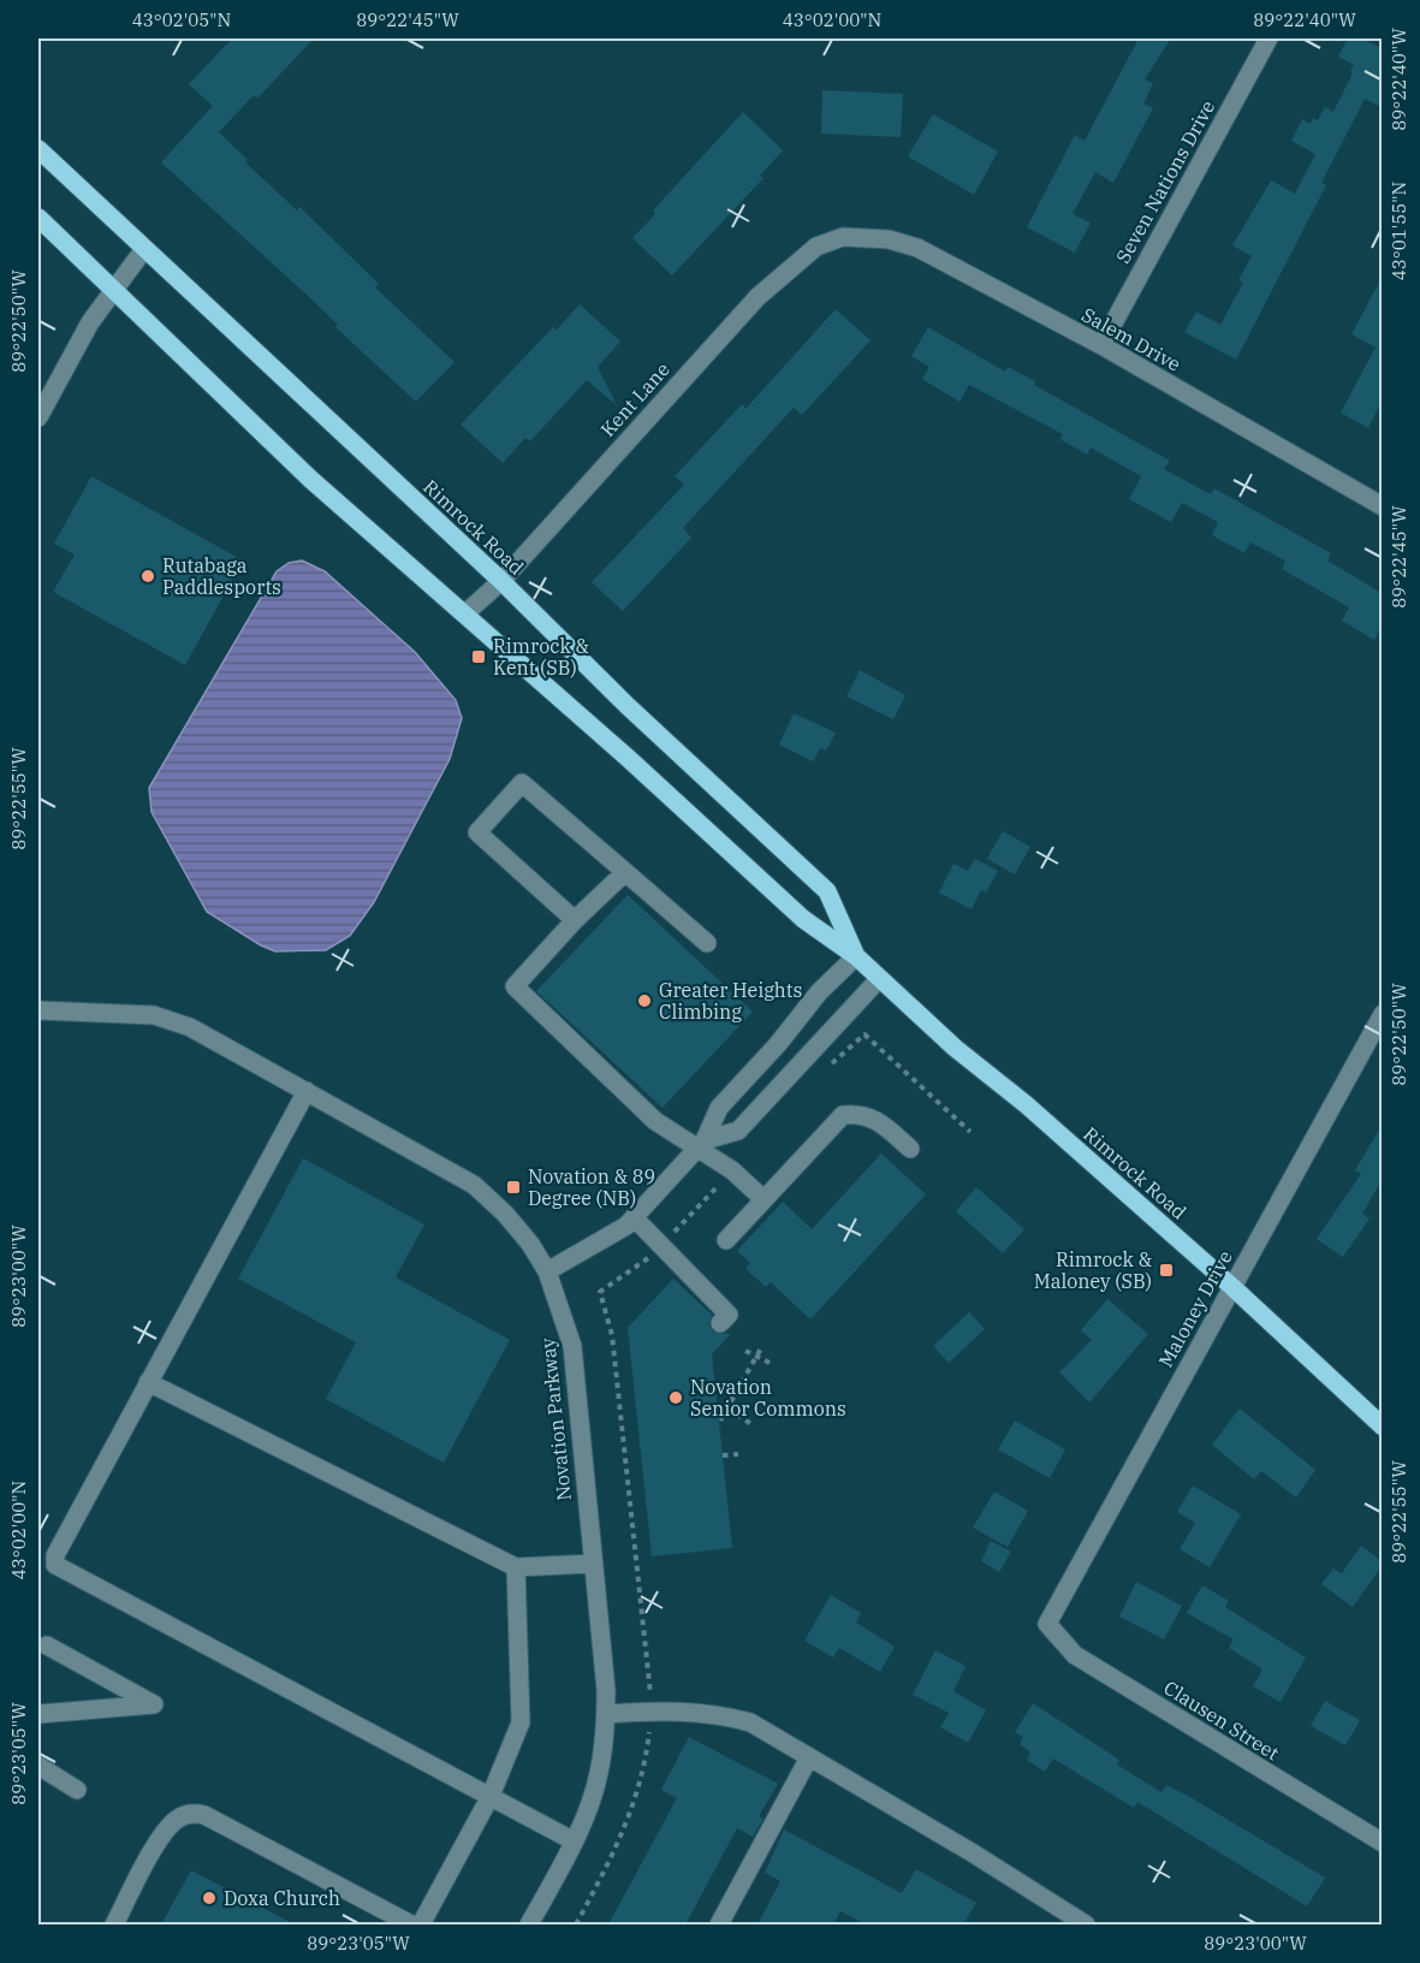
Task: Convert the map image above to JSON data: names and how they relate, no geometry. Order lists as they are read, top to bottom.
{
  "streets": {
    "main road": ["Rimrock Road"],
    "street": [
      "Seven Nations Drive",
      "Salem Drive",
      "Kent Lane",
      "Maloney Drive",
      "Novation Parkway",
      "Clausen Street"
    ]
  },
  "crossings": [
    ["Seven Nations Drive", "Salem Drive"],
    ["Salem Drive", "Kent Lane"],
    ["Kent Lane", "Rimrock Road"],
    ["Rimrock Road", "Maloney Drive"],
    ["Maloney Drive", "Clausen Street"]
  ],
  "places": {
    "other": [
      "Rutabaga Paddlesports",
      "Greater Heights Climbing",
      "Novation Senior Commons",
      "Doxa Church"
    ],
    "transit": ["Rimrock & Kent (SB)", "Novation & 89 Degree (NB)", "Rimrock & Maloney (SB)"]
  },
  "coordinates": [
    "43°02'05\"N",
    "89°22'45\"W",
    "43°02'00\"N",
    "89°22'40\"W",
    "43°01'55\"N",
    "89°22'50\"W",
    "89°22'55\"W",
    "89°23'00\"W",
    "89°23'05\"W"
  ]
}
